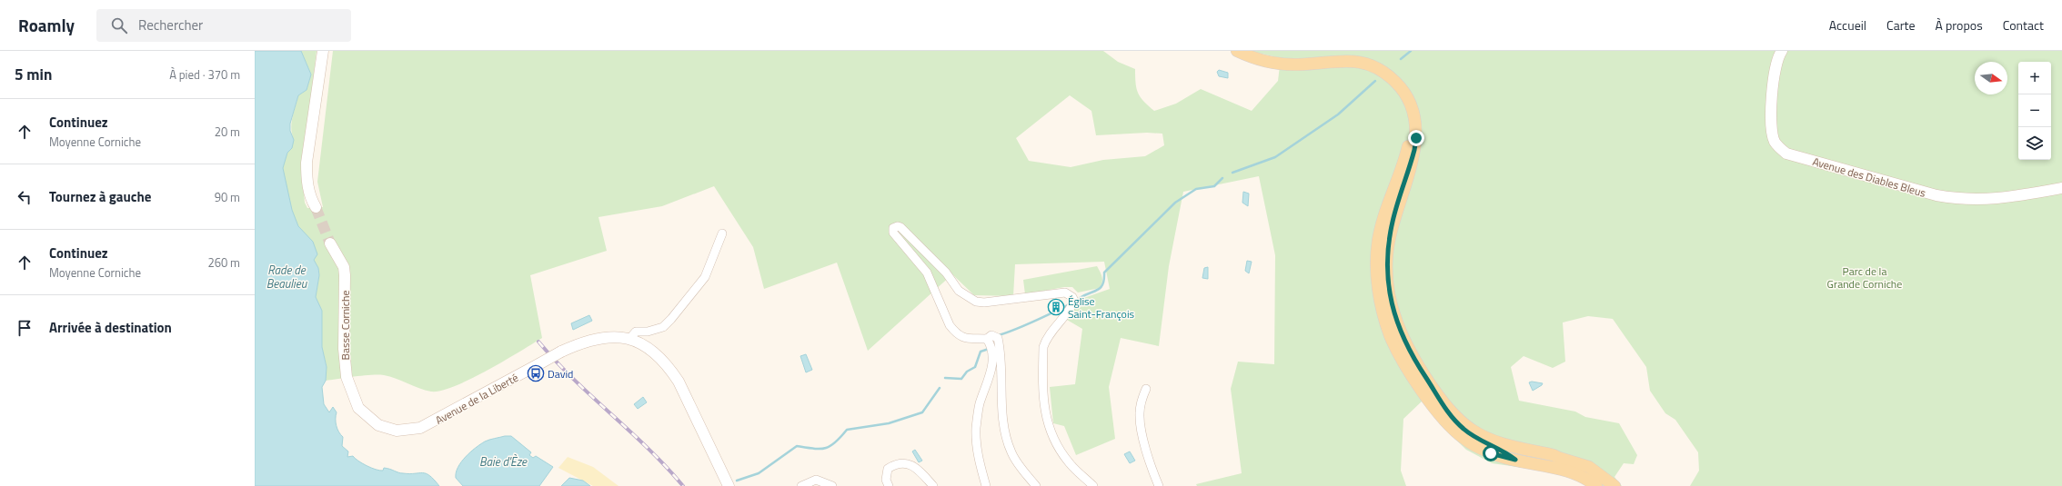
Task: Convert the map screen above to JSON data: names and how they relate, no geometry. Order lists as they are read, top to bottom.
{
  "streets": {
    "main road": ["Avenue des Diables Bleus", "Basse Corniche", "Avenue de la Liberté"]
  },
  "crossings": [
    ["Basse Corniche", "Avenue de la Liberté"]
  ],
  "water": ["Rade de Beaulieu", "Baie d'Èze"],
  "parks": ["Parc de la Grande Corniche"],
  "places": {
    "building": ["Église Saint-François"],
    "bus stop": ["David"]
  },
  "north": "right",
  "page": {
    "header": "Roamly",
    "search": "Rechercher",
    "nav": [
      "Accueil",
      "Carte",
      "À propos",
      "Contact"
    ],
    "heading": ["5 min", "À pied · 370 m"],
    "map_buttons": ["+", "−"],
    "list": [
      ["Continuez", "Moyenne Corniche", "20 m"],
      ["Tournez à gauche", "90 m"],
      ["Continuez", "Moyenne Corniche", "260 m"],
      "Arrivée à destination"
    ]
  }
}
